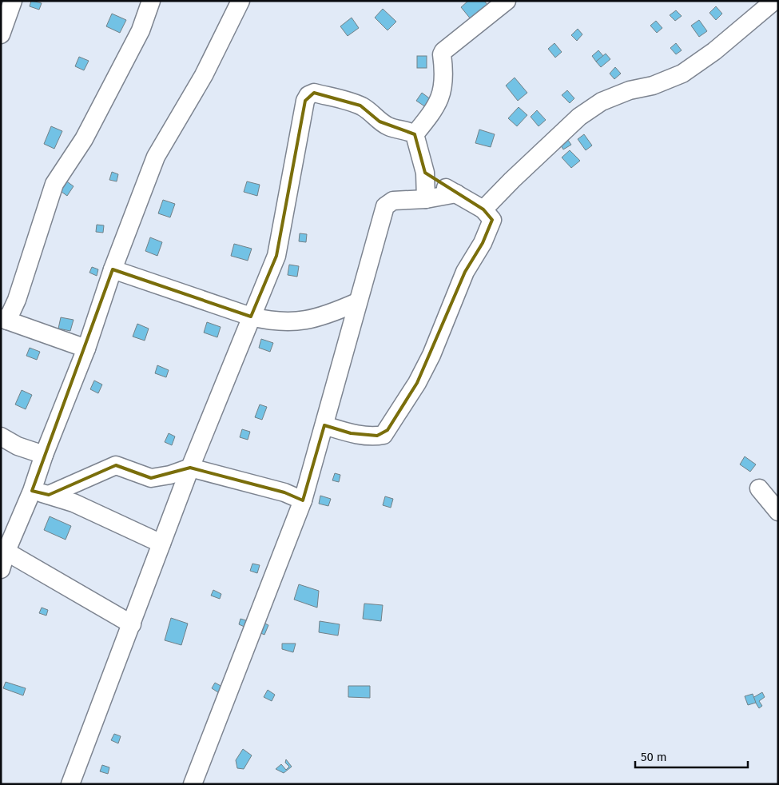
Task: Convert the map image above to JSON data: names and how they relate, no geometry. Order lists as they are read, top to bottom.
{
  "scale_bar": "50 m"
}
